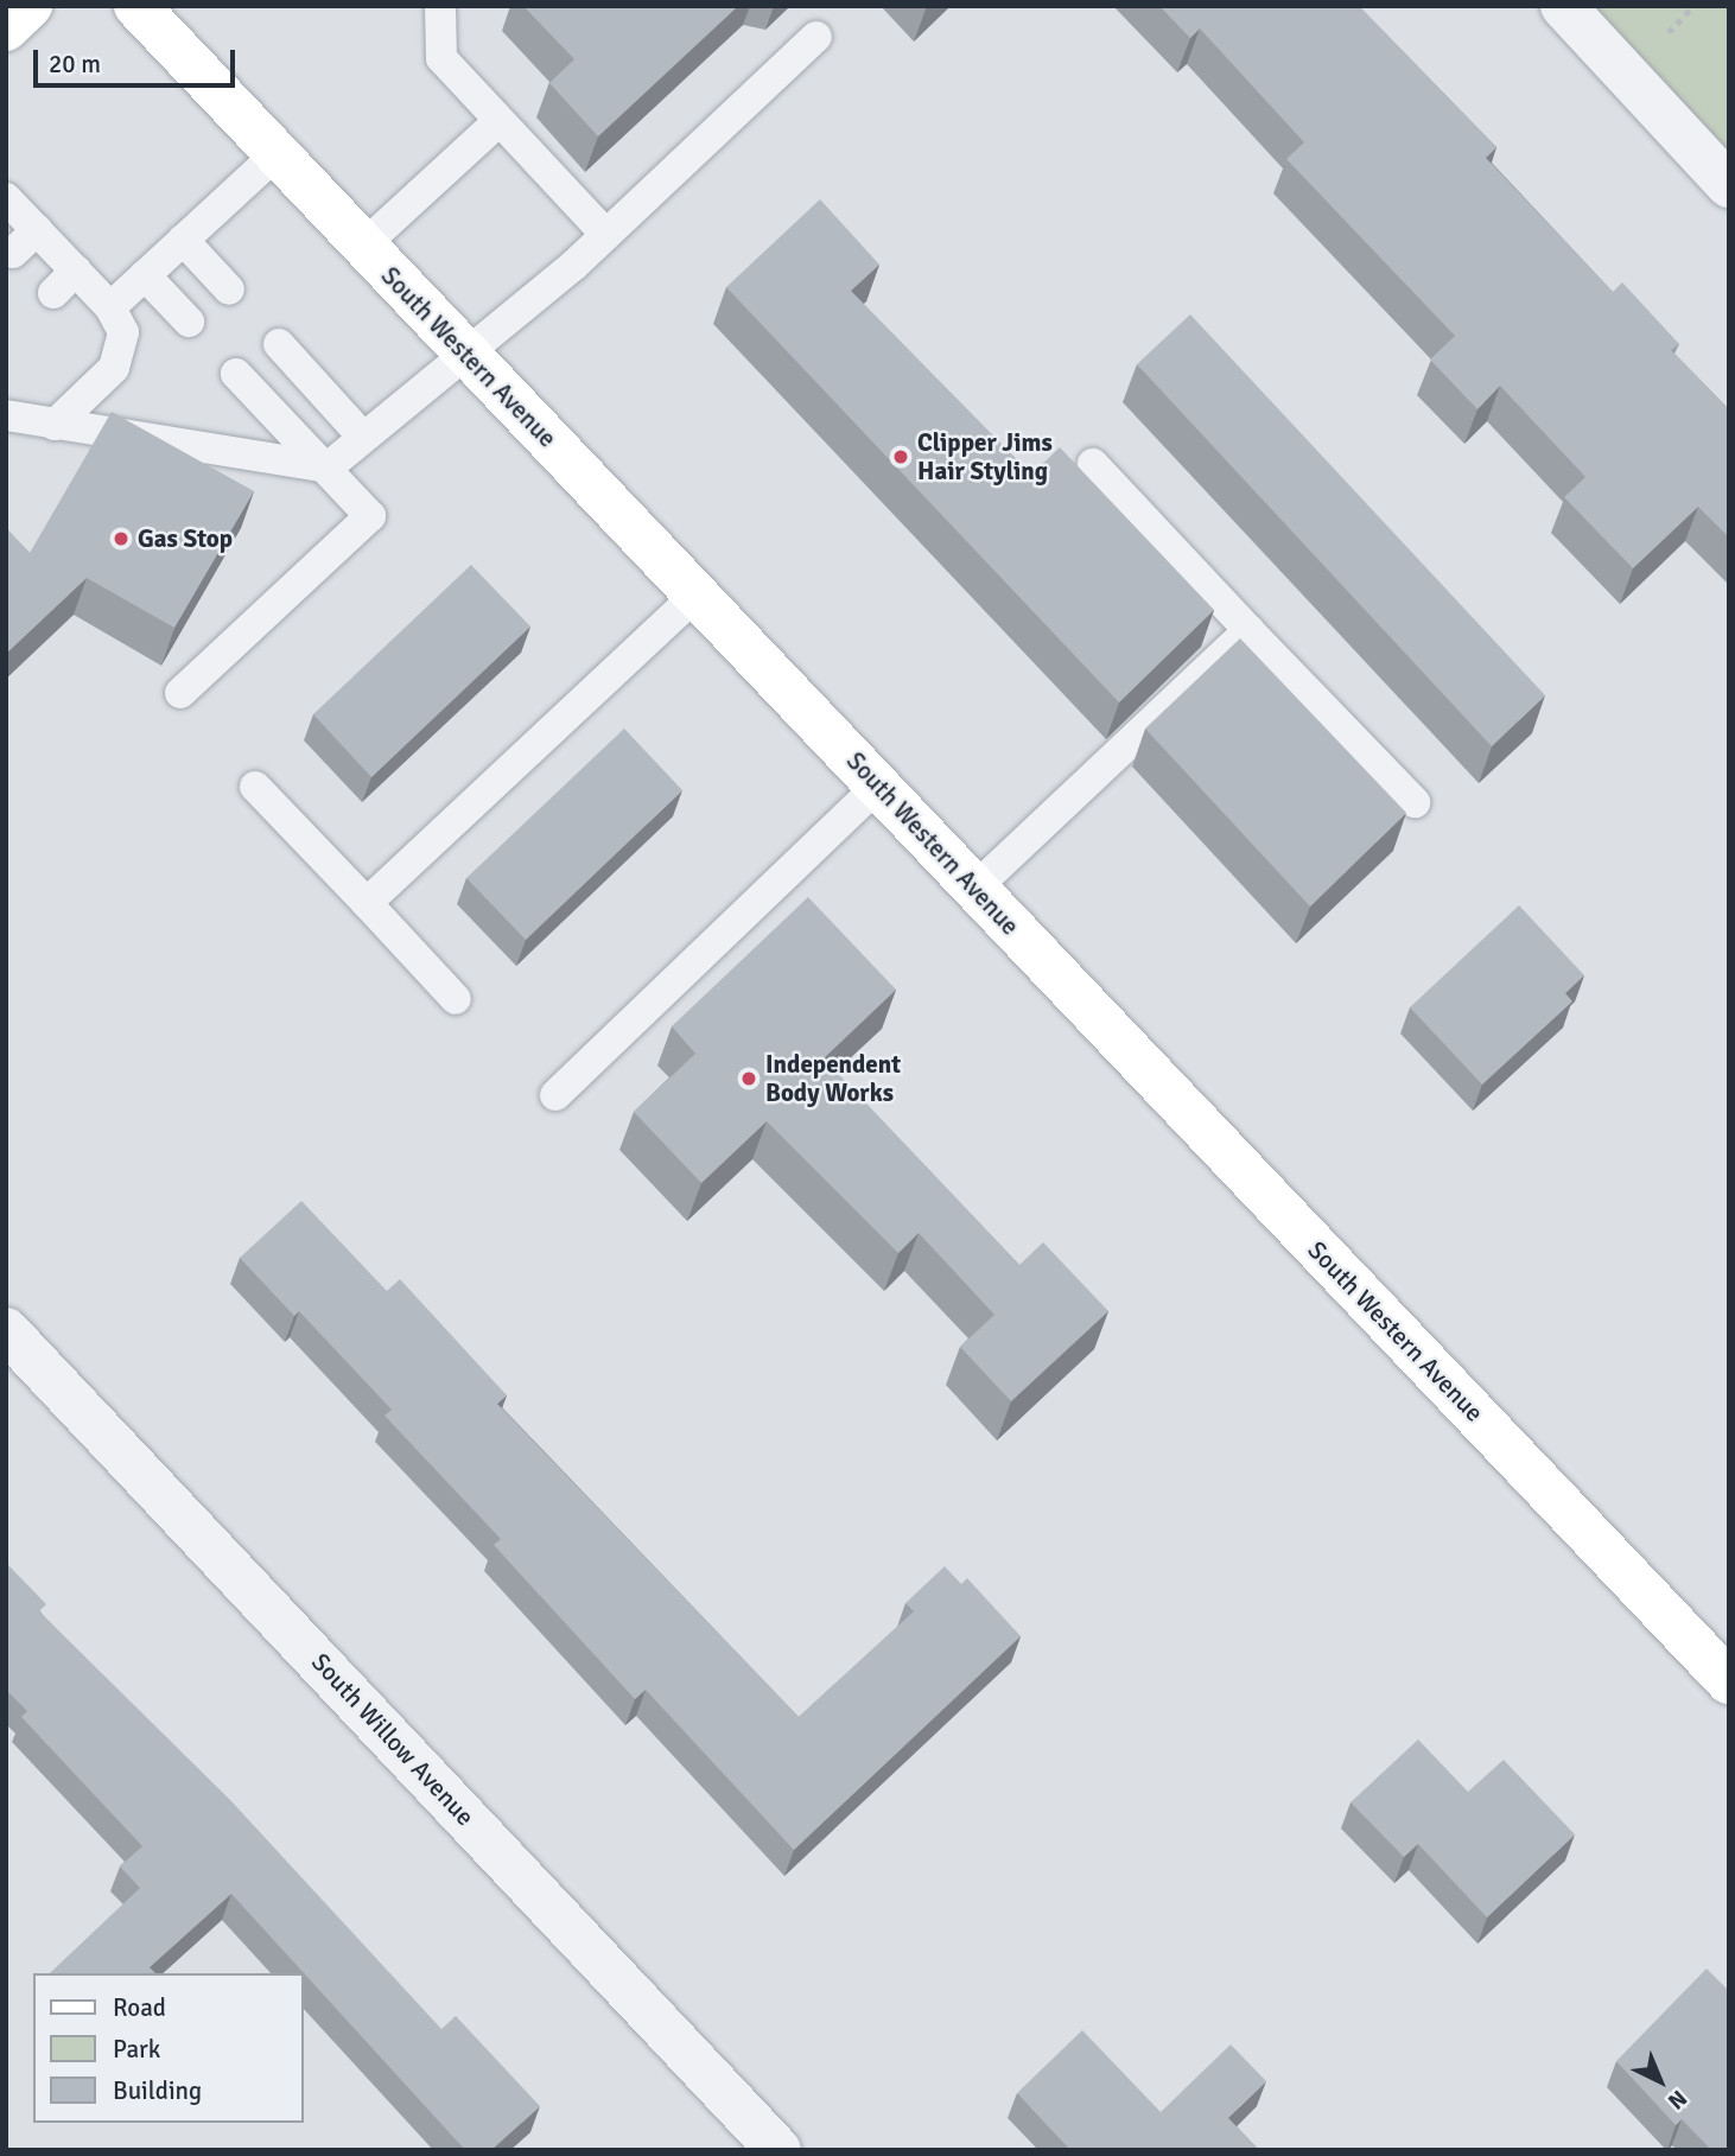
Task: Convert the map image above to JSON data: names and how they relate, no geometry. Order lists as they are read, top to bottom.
{
  "streets": {
    "street": ["South Western Avenue", "South Willow Avenue"]
  },
  "places": ["Clipper Jims Hair Styling", "Gas Stop", "Independent Body Works"],
  "legend": ["Road", "Park", "Building"],
  "scale_bar": "20 m",
  "north": "bottom right"
}
